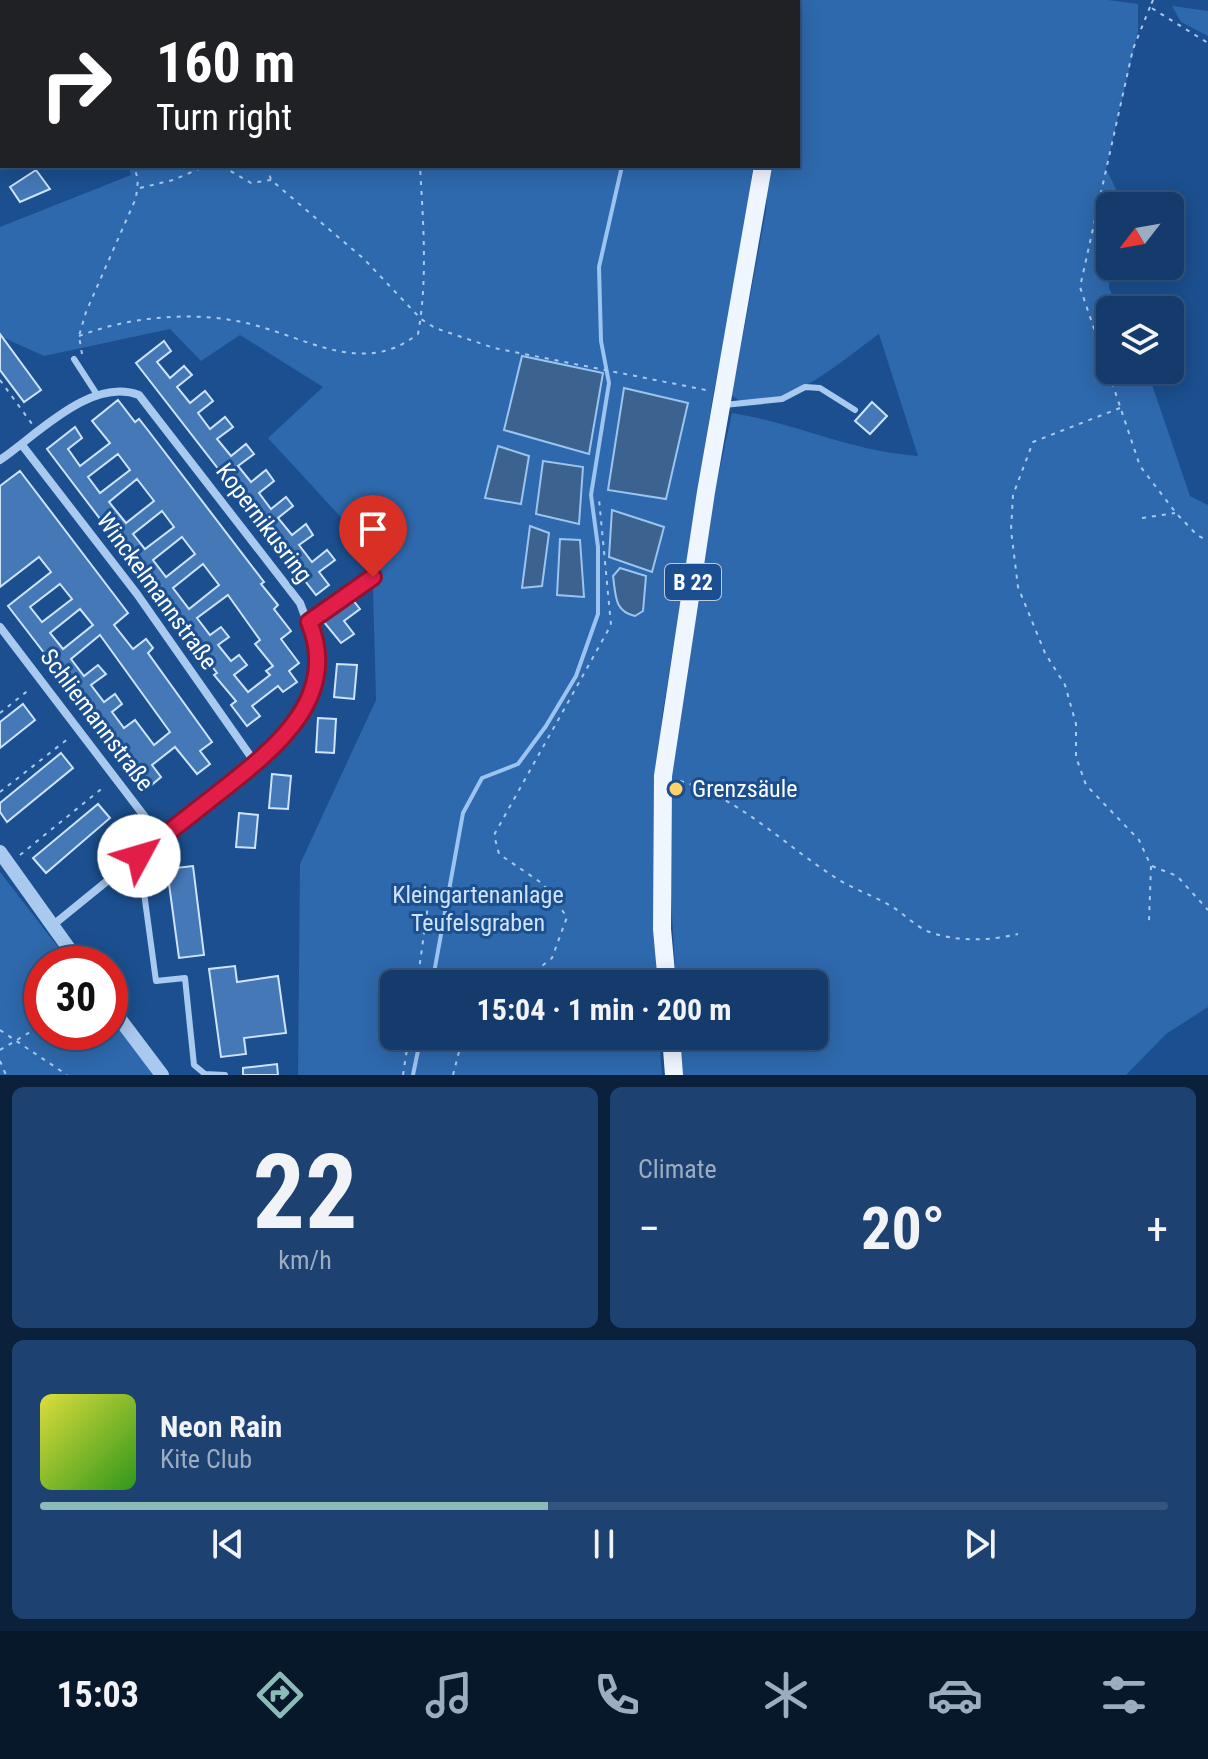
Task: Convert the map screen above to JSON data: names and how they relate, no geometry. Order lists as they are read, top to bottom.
{
  "streets": {
    "main road": ["B 22"],
    "street": ["Kopernikusring", "Winckelmannstraße", "Schliemannstraße"]
  },
  "crossings": [
    ["Kopernikusring", "Winckelmannstraße"],
    ["Kopernikusring", "Schliemannstraße"]
  ],
  "parks": ["Kleingartenanlage Teufelsgraben"],
  "places": ["Grenzsäule"],
  "north": "bottom left",
  "page": {
    "turn": ["160 m", "Turn right"],
    "limit": "30",
    "trip": "15:04 · 1 min · 200 m",
    "tile": [
      ["22", "km/h"],
      "Climate"
    ],
    "heat": ["−", "20°", "+"],
    "song": ["Neon Rain", "Kite Club"],
    "tabs": "15:03"
  }
}
